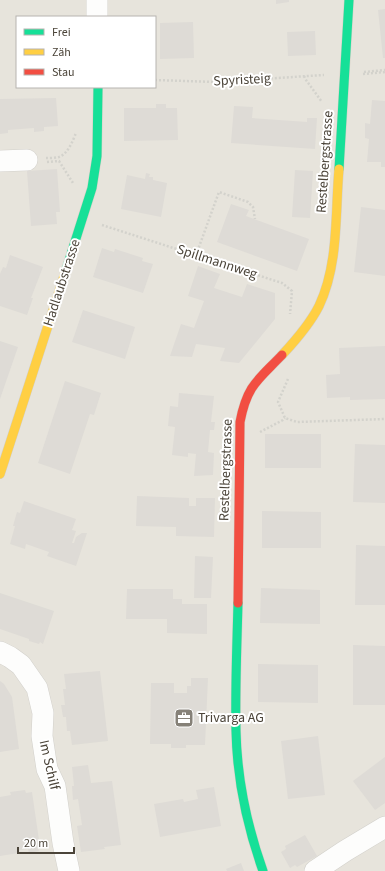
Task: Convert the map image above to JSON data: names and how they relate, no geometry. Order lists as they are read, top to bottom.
{
  "streets": {
    "street": ["Restelbergstrasse", "Hadlaubstrasse", "Im Schilf"],
    "path": ["Spyristeig", "Spillmannweg"]
  },
  "places": {
    "office": ["Trivarga AG"]
  },
  "legend": ["Frei", "Zäh", "Stau"],
  "scale_bar": "20 m"
}
